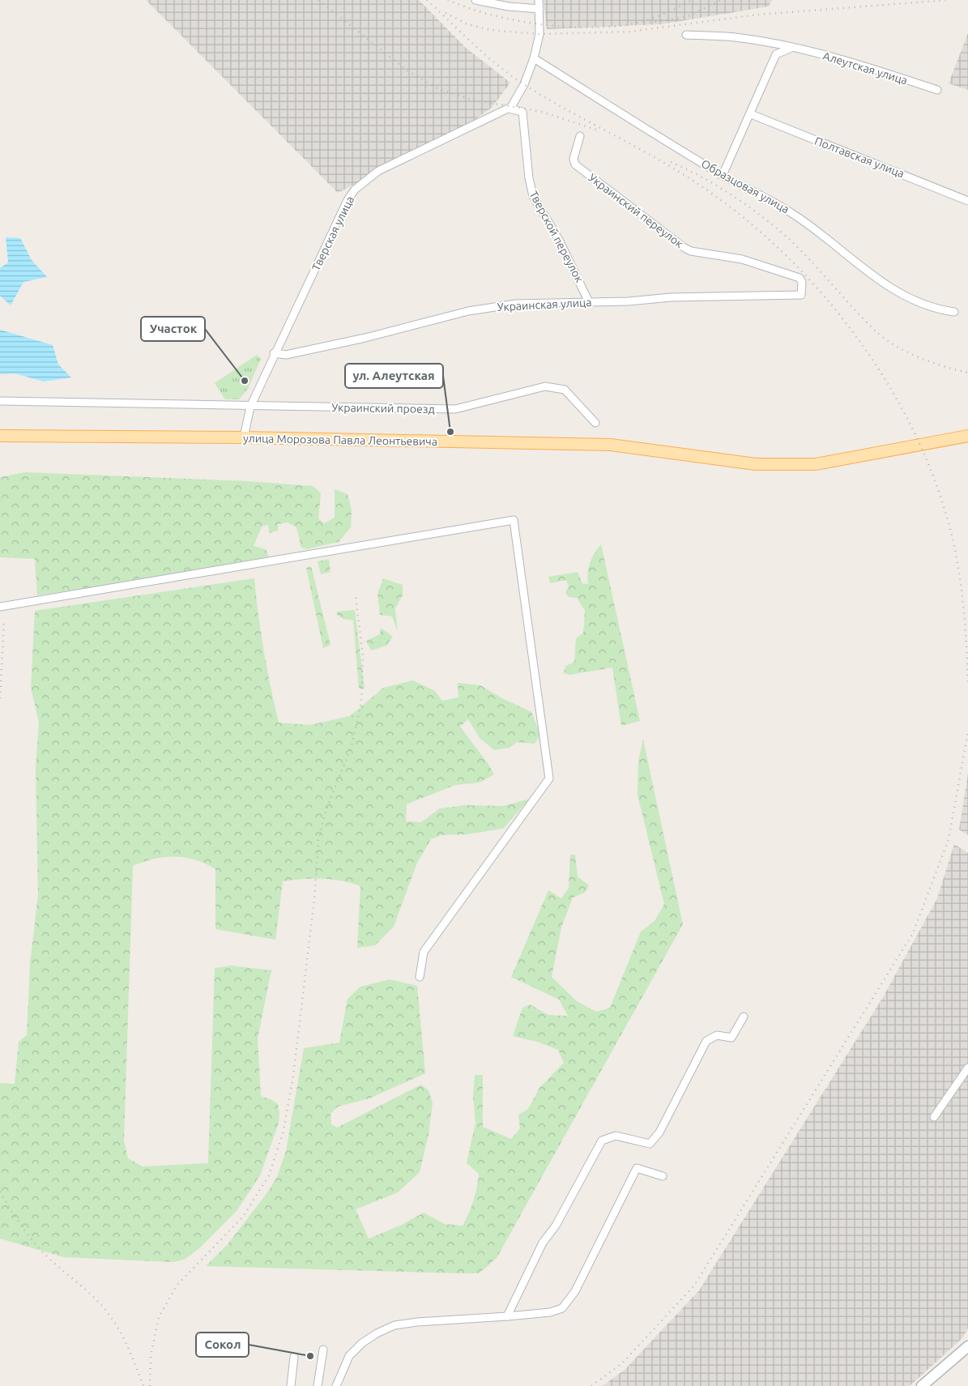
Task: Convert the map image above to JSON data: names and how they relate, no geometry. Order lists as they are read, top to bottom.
{
  "streets": {
    "main road": ["улица Морозова Павла Леонтьевича"],
    "street": [
      "Алеутская улица",
      "Полтавская улица",
      "Образцовая улица",
      "Украинский переулок",
      "Тверская улица",
      "Тверской переулок",
      "Украинская улица",
      "Украинский проезд"
    ]
  },
  "crossings": [
    ["Украинский переулок", "Украинская улица"],
    ["Тверская улица", "Тверской переулок"],
    ["Тверская улица", "Украинская улица"],
    ["Тверская улица", "Украинский проезд"],
    ["Тверская улица", "улица Морозова Павла Леонтьевича"],
    ["Тверской переулок", "Украинская улица"]
  ],
  "places": ["Участок", "ул. Алеутская", "Сокол"]
}
